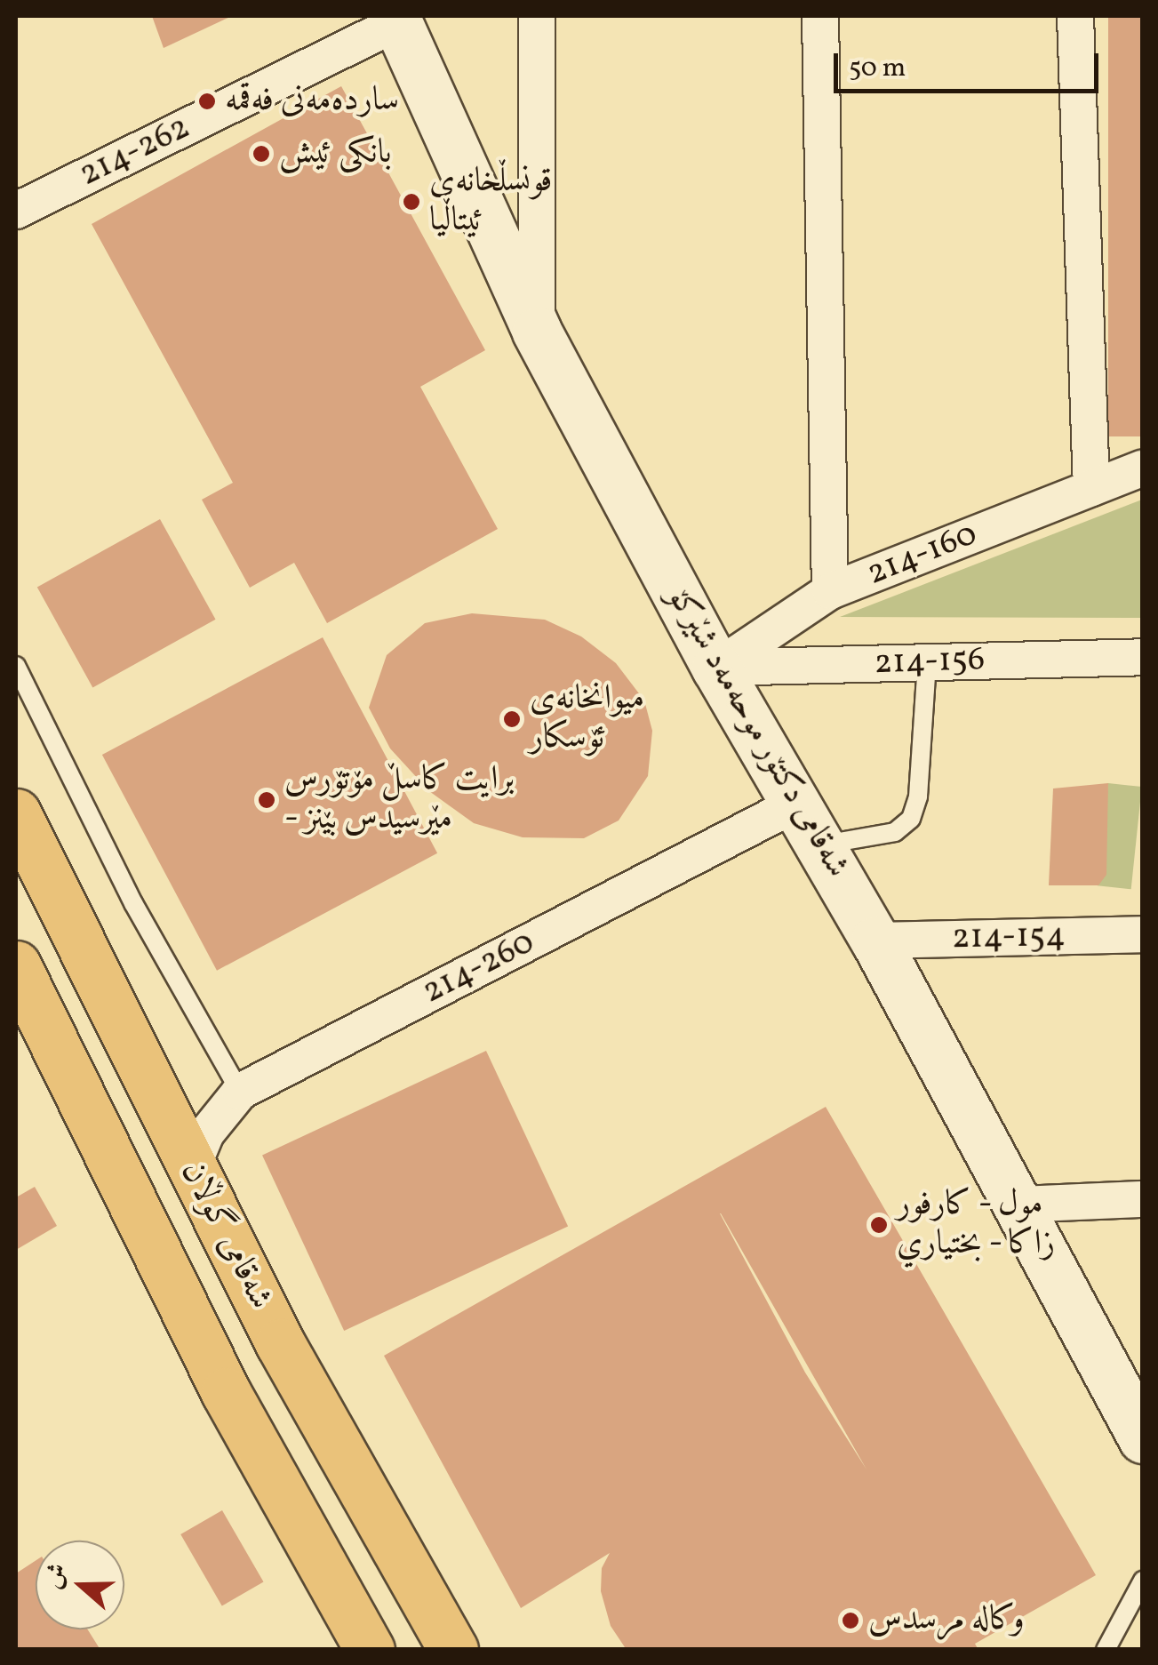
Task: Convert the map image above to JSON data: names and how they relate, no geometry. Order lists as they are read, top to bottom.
{
  "streets": {
    "main road": ["شەقامی گوڵان"],
    "street": [
      "214-262",
      "214-160",
      "214-156",
      "شەقامی دکتۆر موحەمەد شێرکۆ",
      "214-154",
      "214-260"
    ]
  },
  "crossings": [
    ["214-262", "شەقامی دکتۆر موحەمەد شێرکۆ"],
    ["214-160", "214-156"],
    ["214-160", "شەقامی دکتۆر موحەمەد شێرکۆ"],
    ["214-156", "شەقامی دکتۆر موحەمەد شێرکۆ"],
    ["شەقامی دکتۆر موحەمەد شێرکۆ", "214-154"],
    ["شەقامی دکتۆر موحەمەد شێرکۆ", "214-260"],
    ["214-260", "شەقامی گوڵان"]
  ],
  "places": [
    "ساردەمەنی فەقمە",
    "بانکی ئیش",
    "قونسڵخانەی ئیتاڵیا",
    "میوانخانەی ئۆسکار",
    "برایت کاسڵ مۆتۆرس - مێرسیدس بێنز",
    "مول - كارفور زاكا - بختياري",
    "وكاله مرسدس"
  ],
  "scale_bar": "50 m",
  "north": "left"
}
